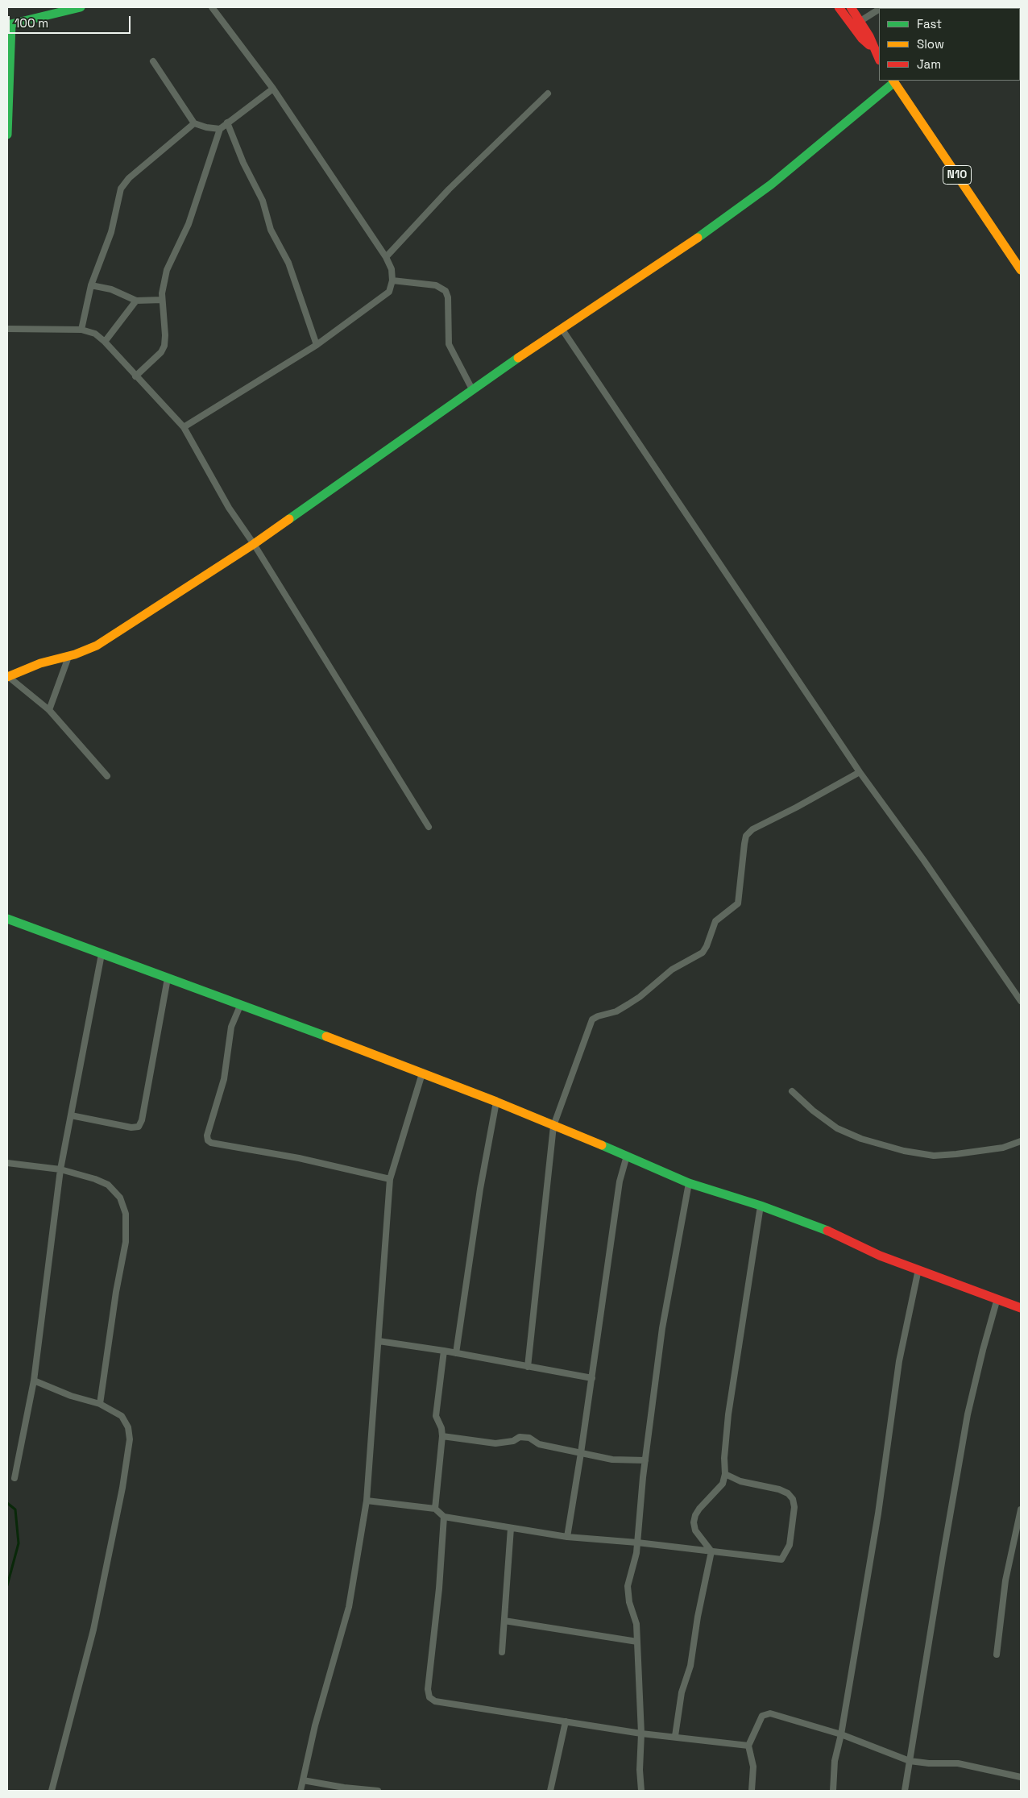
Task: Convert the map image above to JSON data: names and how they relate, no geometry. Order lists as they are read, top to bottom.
{
  "streets": {
    "main road": ["N10"]
  },
  "legend": ["Fast", "Slow", "Jam"],
  "scale_bar": "100 m"
}
